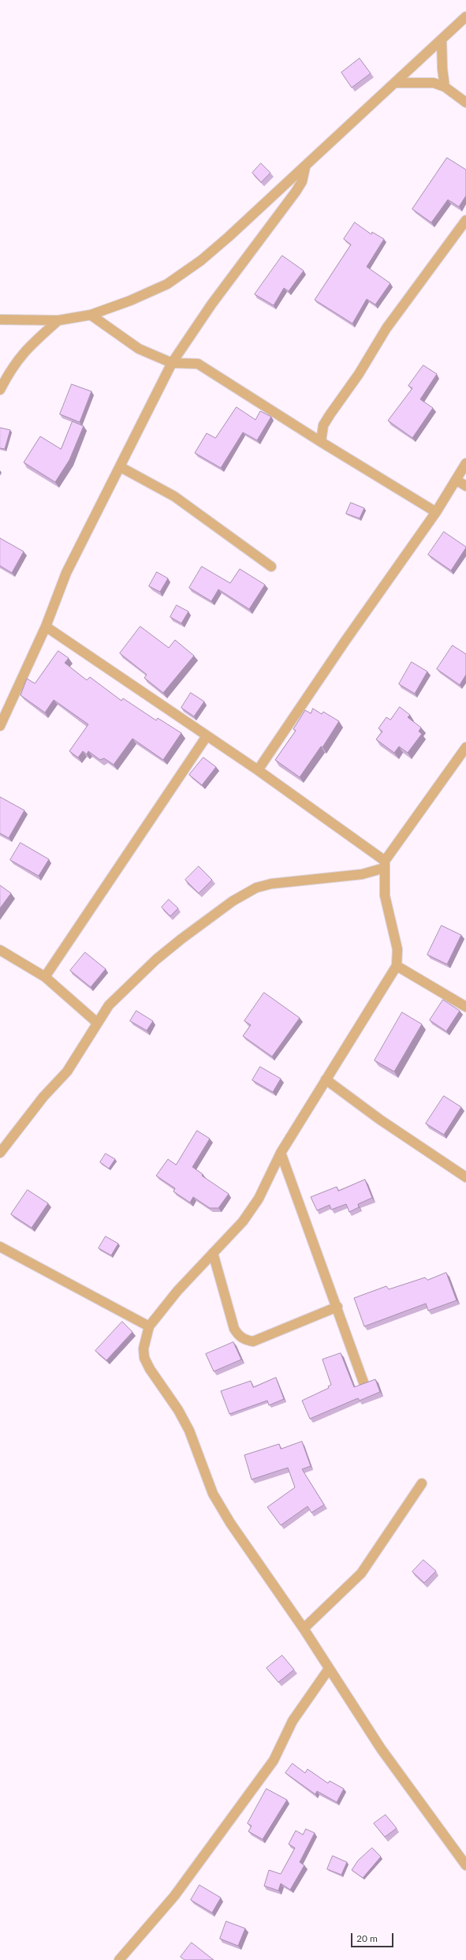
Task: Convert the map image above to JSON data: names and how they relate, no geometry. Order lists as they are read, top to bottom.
{
  "scale_bar": "20 m"
}
